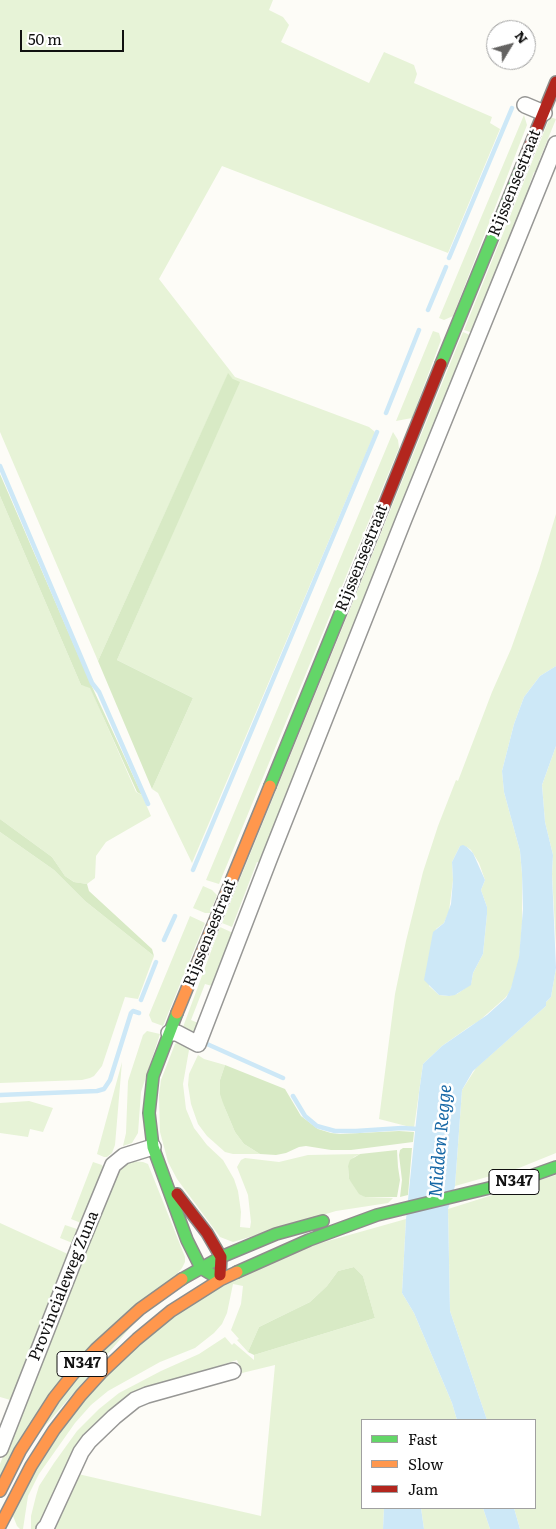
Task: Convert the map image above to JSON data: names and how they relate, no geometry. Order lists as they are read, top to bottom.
{
  "streets": {
    "main road": ["Rijssensestraat", "N347"],
    "street": ["Provincialeweg Zuna"]
  },
  "crossings": [
    ["Rijssensestraat", "N347"],
    ["Rijssensestraat", "Provincialeweg Zuna"]
  ],
  "water": ["Midden Regge"],
  "legend": ["Fast", "Slow", "Jam"],
  "scale_bar": "50 m",
  "north": "top right"
}
